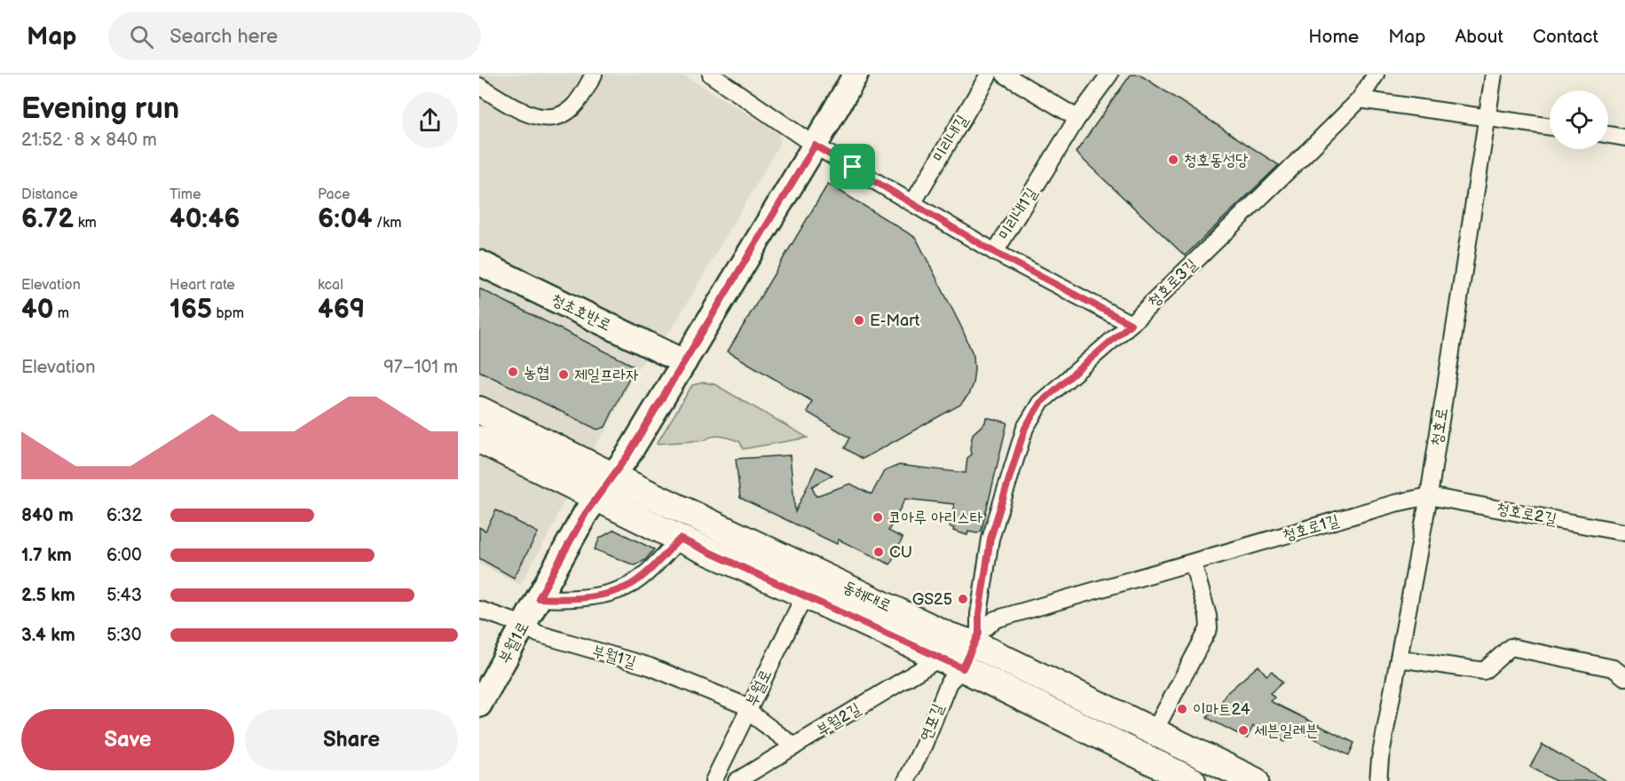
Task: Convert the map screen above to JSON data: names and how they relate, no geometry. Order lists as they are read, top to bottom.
{
  "streets": {
    "main road": ["동해대로"],
    "street": [
      "미리내길",
      "미리내1길",
      "청호로3길",
      "청초호반로",
      "청호로",
      "청호로2길",
      "청호로1길",
      "부월1로",
      "부월1길",
      "부월로",
      "부월2길",
      "연포길"
    ]
  },
  "crossings": [
    ["미리내1길", "청호로3길"],
    ["청호로3길", "청호로1길"],
    ["청호로3길", "동해대로"],
    ["청초호반로", "부월1로"],
    ["청호로", "청호로2길"],
    ["청호로", "청호로1길"],
    ["청호로2길", "청호로1길"],
    ["청호로1길", "동해대로"],
    ["동해대로", "부월1로"],
    ["동해대로", "부월로"],
    ["동해대로", "부월2길"],
    ["동해대로", "연포길"],
    ["부월1로", "부월1길"],
    ["부월1길", "부월로"],
    ["부월1길", "부월2길"],
    ["부월2길", "연포길"]
  ],
  "places": [
    "청호동성당",
    "E-Mart",
    "농협",
    "제일프라자",
    "코아루 아리스타",
    "CU",
    "GS25",
    "이마트24",
    "세븐일레븐"
  ],
  "page": {
    "header": "Map",
    "search": "Search here",
    "nav": [
      "Home",
      "Map",
      "About",
      "Contact"
    ],
    "heading": ["Evening run", "21:52 · 8 × 840 m"],
    "stats": [
      ["Distance", "6.72 km"],
      ["Time", "40:46"],
      ["Pace", "6:04 /km"],
      ["Elevation", "40 m"],
      ["Heart rate", "165 bpm"],
      ["kcal", "469"]
    ],
    "chart": ["Elevation", "97–101 m"],
    "list": [
      {
        "name": "840 m",
        "note": "6:32"
      },
      {
        "name": "1.7 km",
        "note": "6:00"
      },
      {
        "name": "2.5 km",
        "note": "5:43"
      },
      {
        "name": "3.4 km",
        "note": "5:30"
      }
    ],
    "buttons": ["Save", "Share"]
  }
}
